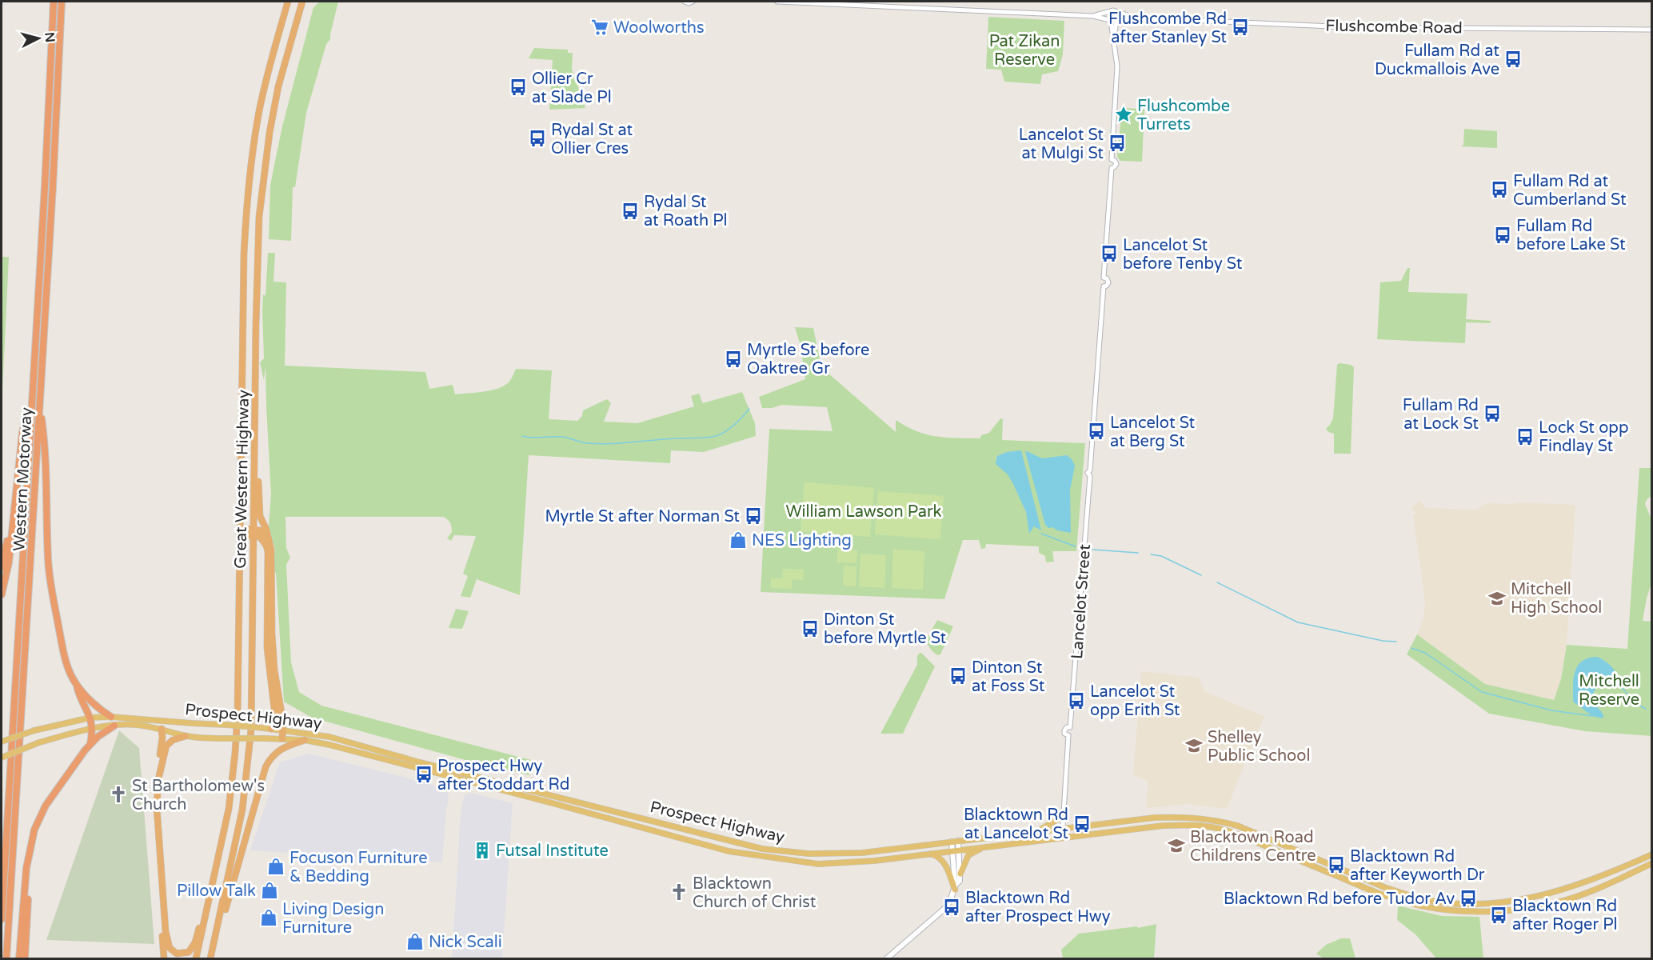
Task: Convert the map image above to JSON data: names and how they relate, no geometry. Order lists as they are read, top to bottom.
{
  "streets": {
    "highway": ["Western Motorway", "Great Western Highway"],
    "main road": ["Prospect Highway"],
    "street": ["Flushcombe Road", "Lancelot Street"]
  },
  "parks": ["Pat Zikan Reserve", "William Lawson Park", "Mitchell Reserve"],
  "places": {
    "supermarket": ["Woolworths"],
    "bus stop": [
      "Flushcombe Rd after Stanley St",
      "Fullam Rd at Duckmallois Ave",
      "Ollier Cr at Slade Pl",
      "Rydal St at Ollier Cres",
      "Lancelot St at Mulgi St",
      "Fullam Rd at Cumberland St",
      "Rydal St at Roath Pl",
      "Fullam Rd before Lake St",
      "Lancelot St before Tenby St",
      "Myrtle St before Oaktree Gr",
      "Fullam Rd at Lock St",
      "Lancelot St at Berg St",
      "Lock St opp Findlay St",
      "Myrtle St after Norman St",
      "Dinton St before Myrtle St",
      "Dinton St at Foss St",
      "Lancelot St opp Erith St",
      "Prospect Hwy after Stoddart Rd",
      "Blacktown Rd at Lancelot St",
      "Blacktown Rd after Keyworth Dr",
      "Blacktown Rd before Tudor Av",
      "Blacktown Rd after Prospect Hwy",
      "Blacktown Rd after Roger Pl"
    ],
    "place": ["Flushcombe Turrets"],
    "shop": [
      "NES Lighting",
      "Focuson Furniture & Bedding",
      "Pillow Talk",
      "Living Design Furniture",
      "Nick Scali"
    ],
    "school or university": ["Mitchell High School", "Shelley Public School", "Blacktown Road Childrens Centre"],
    "church": ["St Bartholomew's Church", "Blacktown Church of Christ"],
    "building": ["Futsal Institute"]
  },
  "north": "right"
}
